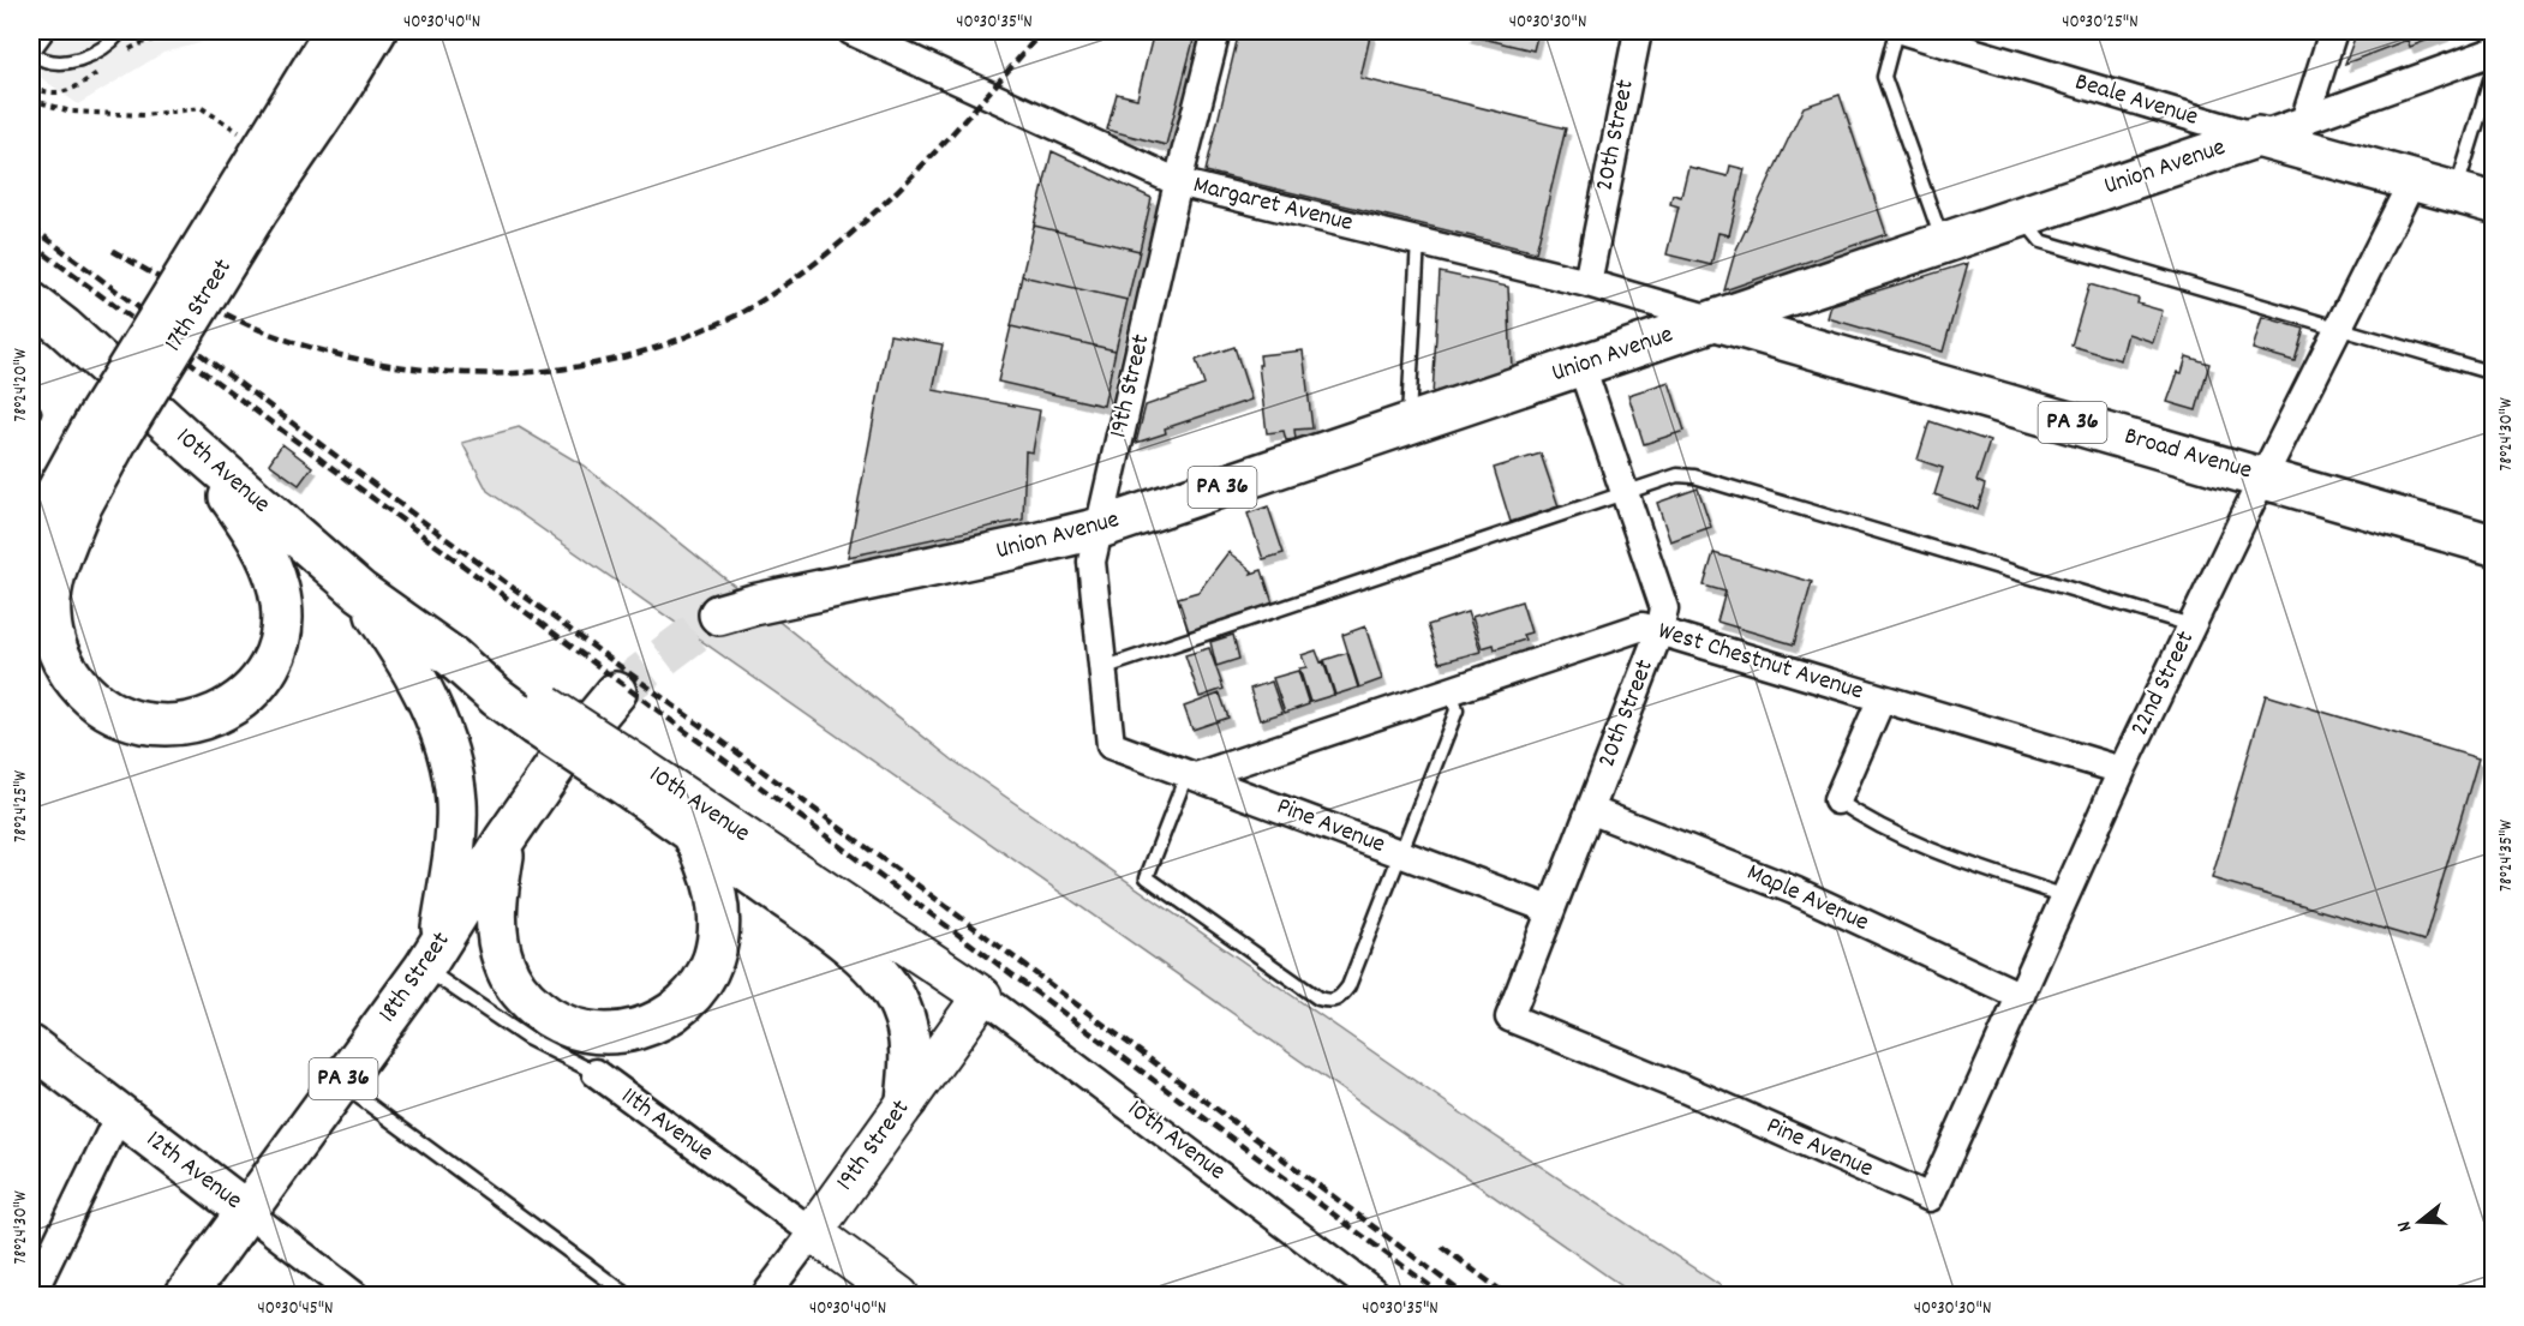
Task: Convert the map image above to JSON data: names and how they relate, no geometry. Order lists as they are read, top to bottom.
{
  "streets": {
    "main road": [
      "Beale Avenue",
      "Union Avenue",
      "17th Street",
      "PA 36",
      "Broad Avenue",
      "10th Avenue",
      "18th Street",
      "12th Avenue"
    ],
    "street": [
      "20th Street",
      "Margaret Avenue",
      "19th Street",
      "West Chestnut Avenue",
      "22nd Street",
      "Pine Avenue",
      "Maple Avenue",
      "11th Avenue"
    ]
  },
  "crossings": [
    ["Beale Avenue", "Union Avenue"],
    ["Beale Avenue", "22nd Street"],
    ["20th Street", "Union Avenue"],
    ["20th Street", "Margaret Avenue"],
    ["20th Street", "West Chestnut Avenue"],
    ["20th Street", "Pine Avenue"],
    ["20th Street", "Maple Avenue"],
    ["Union Avenue", "Margaret Avenue"],
    ["Union Avenue", "19th Street"],
    ["Union Avenue", "Broad Avenue"],
    ["Margaret Avenue", "19th Street"],
    ["Margaret Avenue", "Broad Avenue"],
    ["19th Street", "10th Avenue"],
    ["19th Street", "Pine Avenue"],
    ["19th Street", "11th Avenue"],
    ["Broad Avenue", "22nd Street"],
    ["West Chestnut Avenue", "22nd Street"],
    ["West Chestnut Avenue", "Pine Avenue"],
    ["22nd Street", "Pine Avenue"],
    ["22nd Street", "Maple Avenue"],
    ["18th Street", "11th Avenue"],
    ["18th Street", "12th Avenue"]
  ],
  "north": "left",
  "coordinates": [
    "40°30'40\"N",
    "40°30'35\"N",
    "40°30'30\"N",
    "40°30'25\"N",
    "78°24'20\"W",
    "78°24'30\"W",
    "78°24'25\"W",
    "78°24'35\"W",
    "40°30'45\"N"
  ]
}
